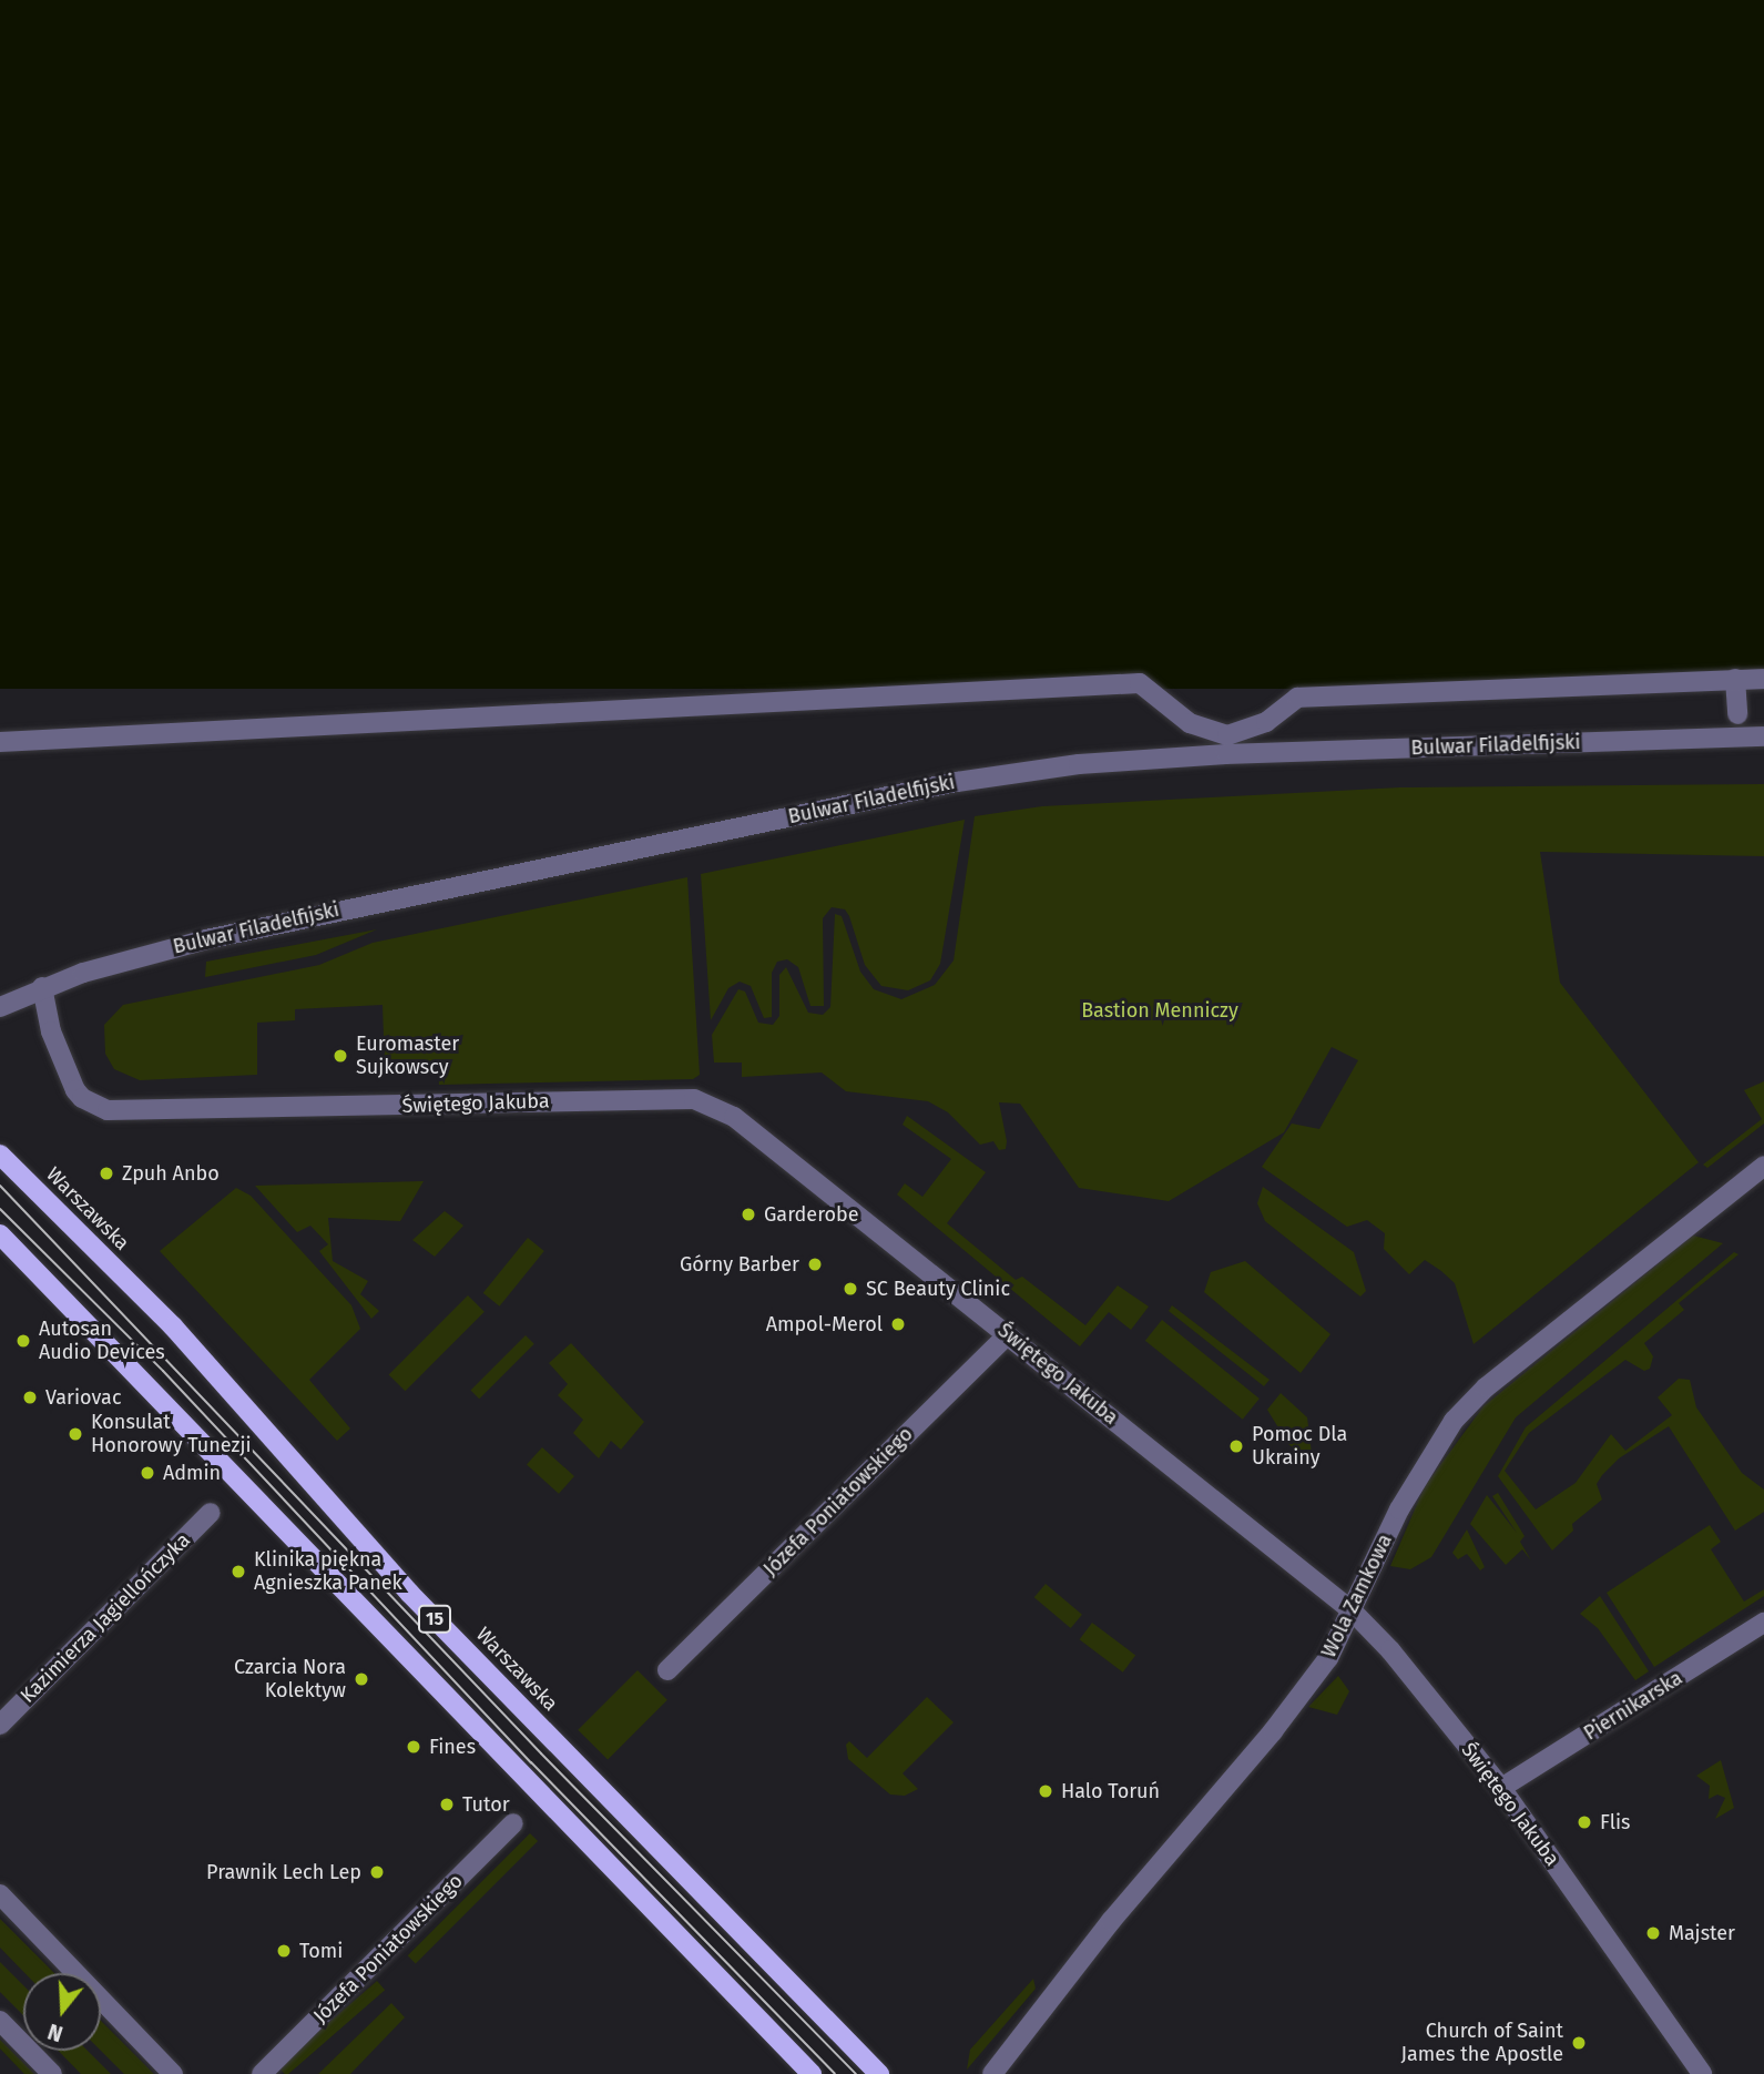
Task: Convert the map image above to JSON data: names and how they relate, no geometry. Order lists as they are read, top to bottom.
{
  "streets": {
    "main road": ["Warszawska", "15"],
    "street": [
      "Bulwar Filadelfijski",
      "Świętego Jakuba",
      "Józefa Poniatowskiego",
      "Wola Zamkowa",
      "Kazimierza Jagiellończyka",
      "Piernikarska"
    ]
  },
  "crossings": [
    ["Bulwar Filadelfijski", "Świętego Jakuba"],
    ["Świętego Jakuba", "Józefa Poniatowskiego"],
    ["Świętego Jakuba", "Wola Zamkowa"],
    ["Świętego Jakuba", "Piernikarska"]
  ],
  "parks": ["Bastion Menniczy"],
  "places": [
    "Euromaster Sujkowscy",
    "Zpuh Anbo",
    "Garderobe",
    "Górny Barber",
    "SC Beauty Clinic",
    "Ampol-Merol",
    "Autosan Audio Devices",
    "Variovac",
    "Konsulat Honorowy Tunezji",
    "Pomoc Dla Ukrainy",
    "Admin",
    "Klinika piękna Agnieszka Panek",
    "Czarcia Nora Kolektyw",
    "Fines",
    "Halo Toruń",
    "Tutor",
    "Flis",
    "Prawnik Lech Lep",
    "Majster",
    "Tomi",
    "Church of Saint James the Apostle"
  ],
  "north": "bottom"
}
